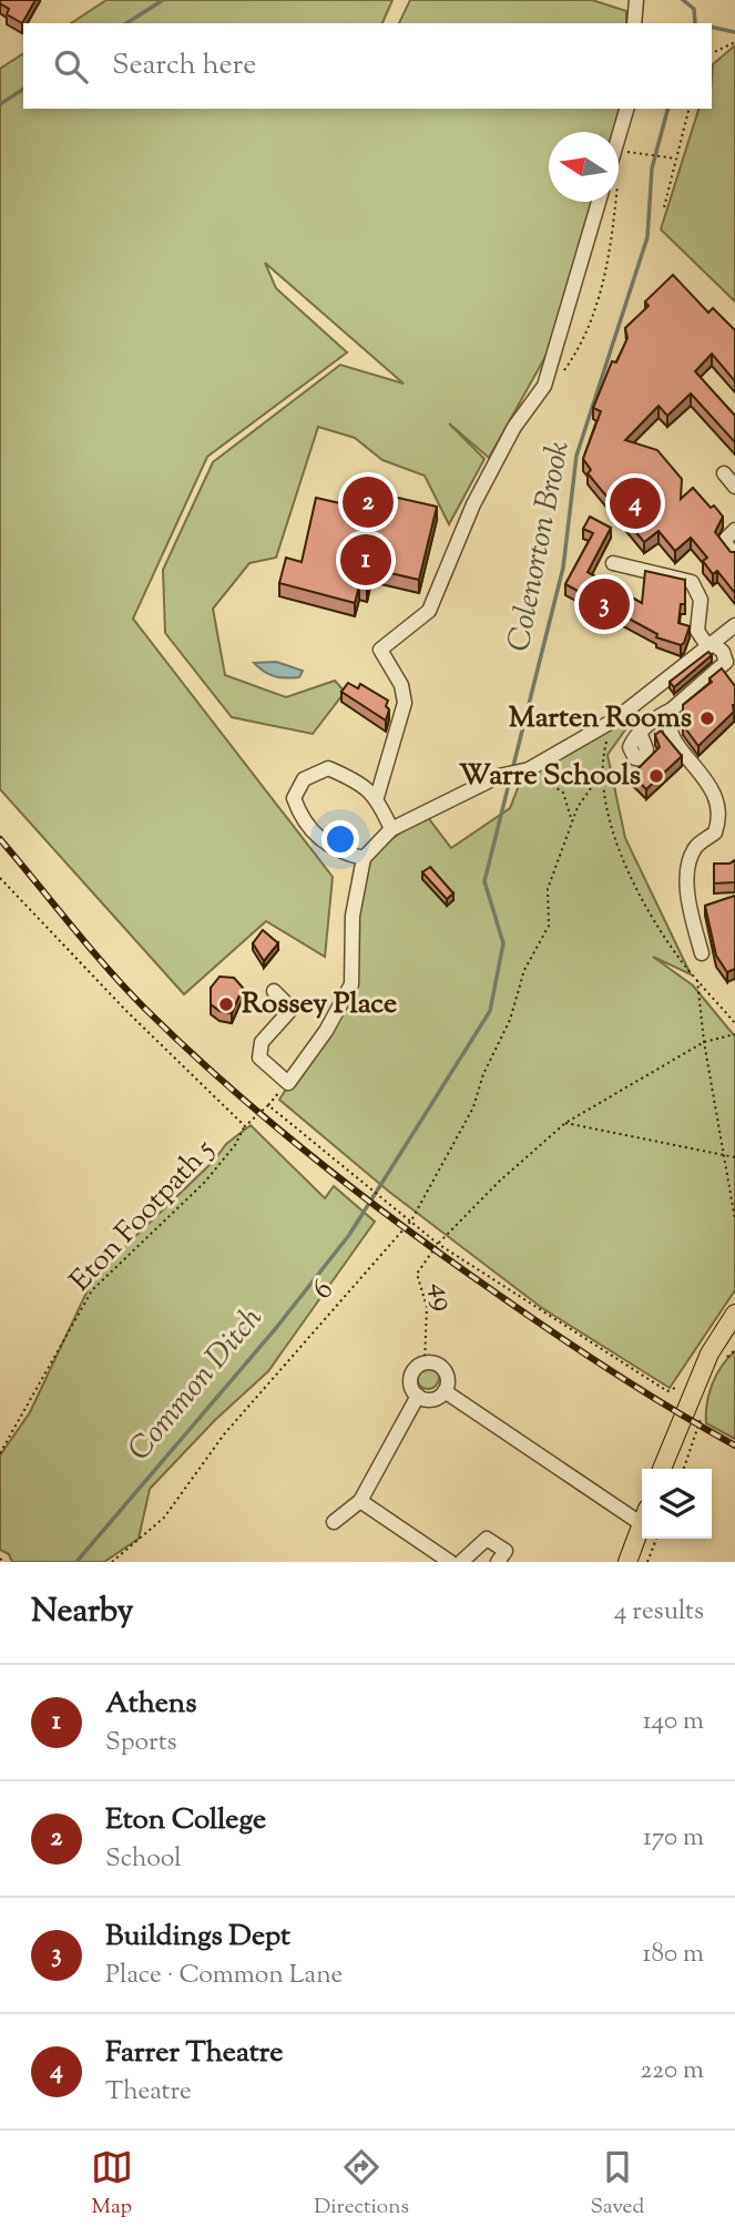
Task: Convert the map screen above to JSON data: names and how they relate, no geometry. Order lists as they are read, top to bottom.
{
  "streets": {
    "path": ["Eton Footpath 5", "6", "49"]
  },
  "water": ["Colenorton Brook", "Common Ditch"],
  "places": ["Marten Rooms", "Warre Schools", "Rossey Place"],
  "north": "left",
  "page": {
    "search": "Search here",
    "pins": [
      "2",
      "4",
      "1",
      "3"
    ],
    "heading": ["Nearby", "4 results"],
    "list": [
      {
        "mark": "1",
        "name": "Athens",
        "note": "Sports",
        "value": "140 m"
      },
      {
        "mark": "2",
        "name": "Eton College",
        "note": "School",
        "value": "170 m"
      },
      {
        "mark": "3",
        "name": "Buildings Dept",
        "note": "Place · Common Lane",
        "value": "180 m"
      },
      {
        "mark": "4",
        "name": "Farrer Theatre",
        "note": "Theatre",
        "value": "220 m"
      }
    ],
    "nav": ["Map", "Directions", "Saved"]
  }
}
